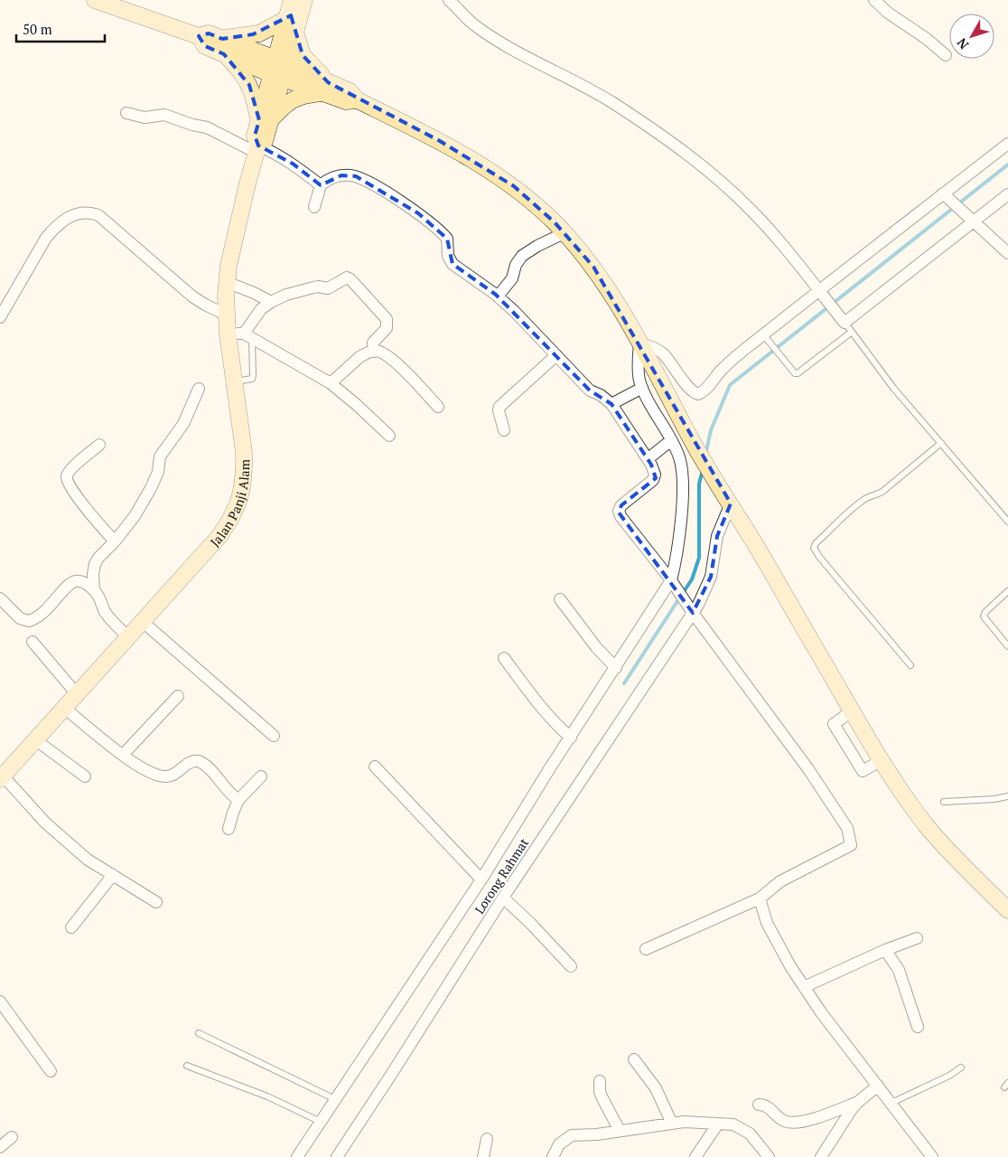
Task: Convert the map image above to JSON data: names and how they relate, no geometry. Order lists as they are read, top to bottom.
{
  "streets": {
    "street": ["Jalan Panji Alam", "Lorong Rahmat"]
  },
  "scale_bar": "50 m",
  "north": "bottom left"
}
